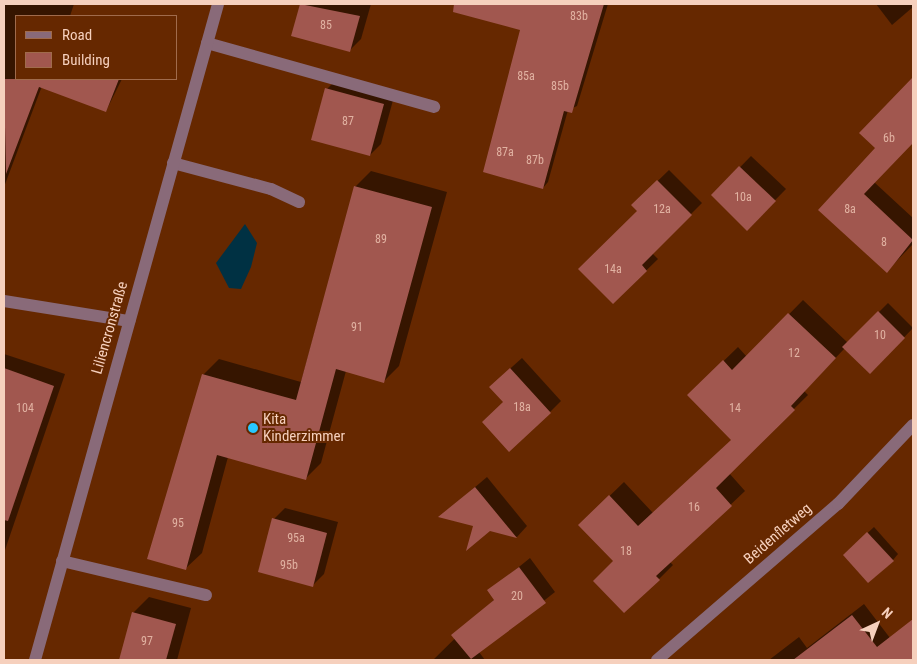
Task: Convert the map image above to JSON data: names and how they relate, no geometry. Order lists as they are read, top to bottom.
{
  "streets": {
    "street": ["Liliencronstraße", "Beidenfletweg"]
  },
  "places": ["Kita Kinderzimmer"],
  "house_numbers": [
    "83b",
    "85",
    "85a",
    "85b",
    "87",
    "6b",
    "87a",
    "87b",
    "10a",
    "12a",
    "8a",
    "89",
    "8",
    "14a",
    "91",
    "10",
    "12",
    "18a",
    "104",
    "14",
    "16",
    "95",
    "95a",
    "18",
    "95b",
    "20",
    "97"
  ],
  "legend": ["Road", "Building"],
  "north": "top right"
}
